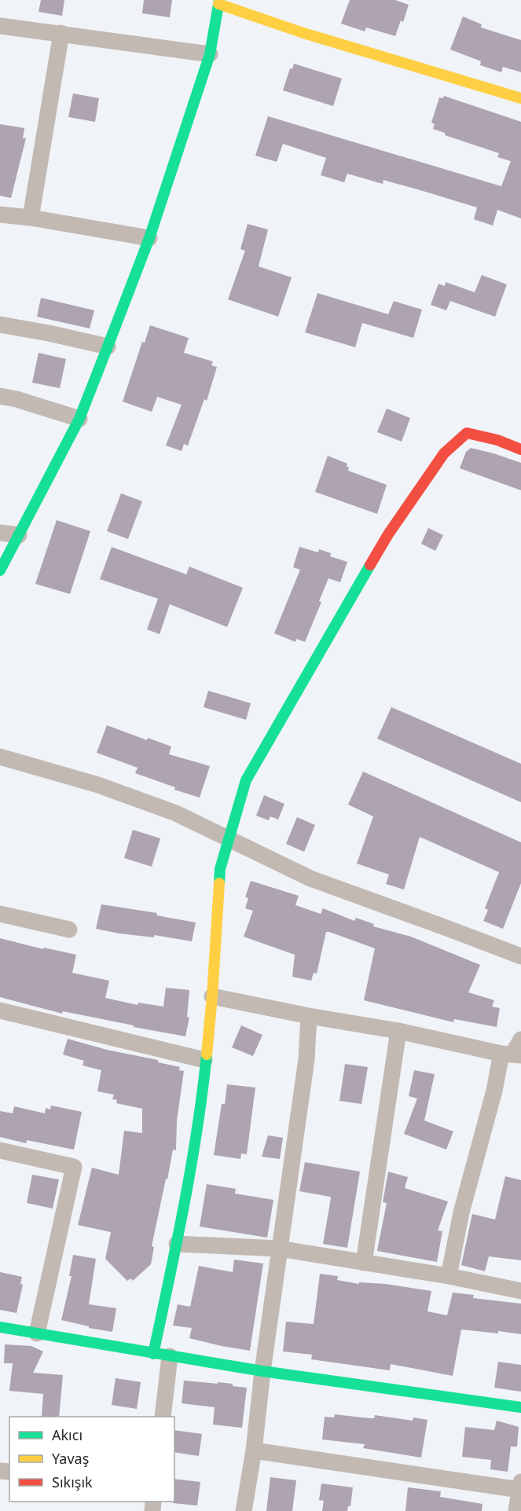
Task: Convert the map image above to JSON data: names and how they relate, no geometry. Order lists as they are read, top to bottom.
{
  "legend": ["Akıcı", "Yavaş", "Sıkışık"]
}
